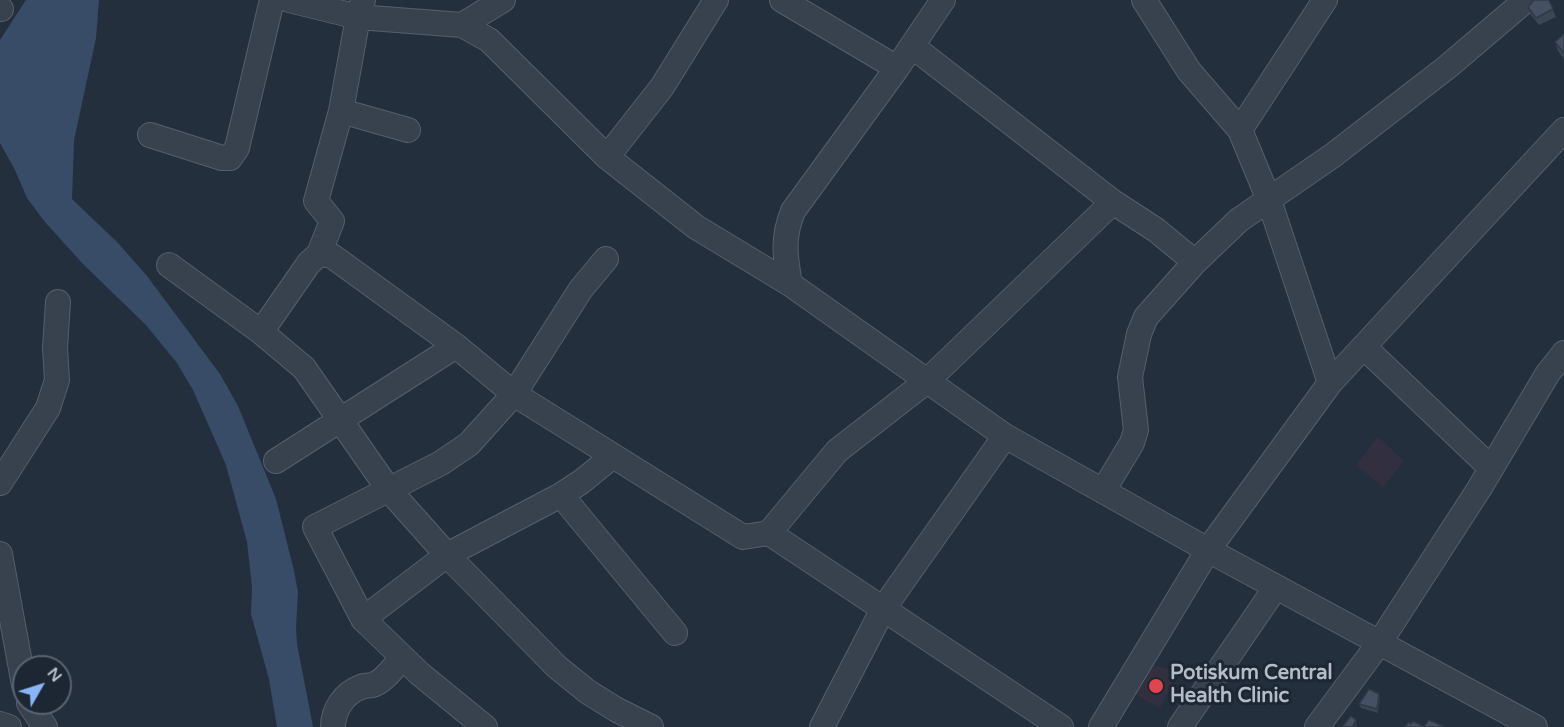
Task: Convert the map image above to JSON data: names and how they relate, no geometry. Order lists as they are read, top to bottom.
{
  "places": ["Potiskum Central Health Clinic"],
  "north": "top right"
}
